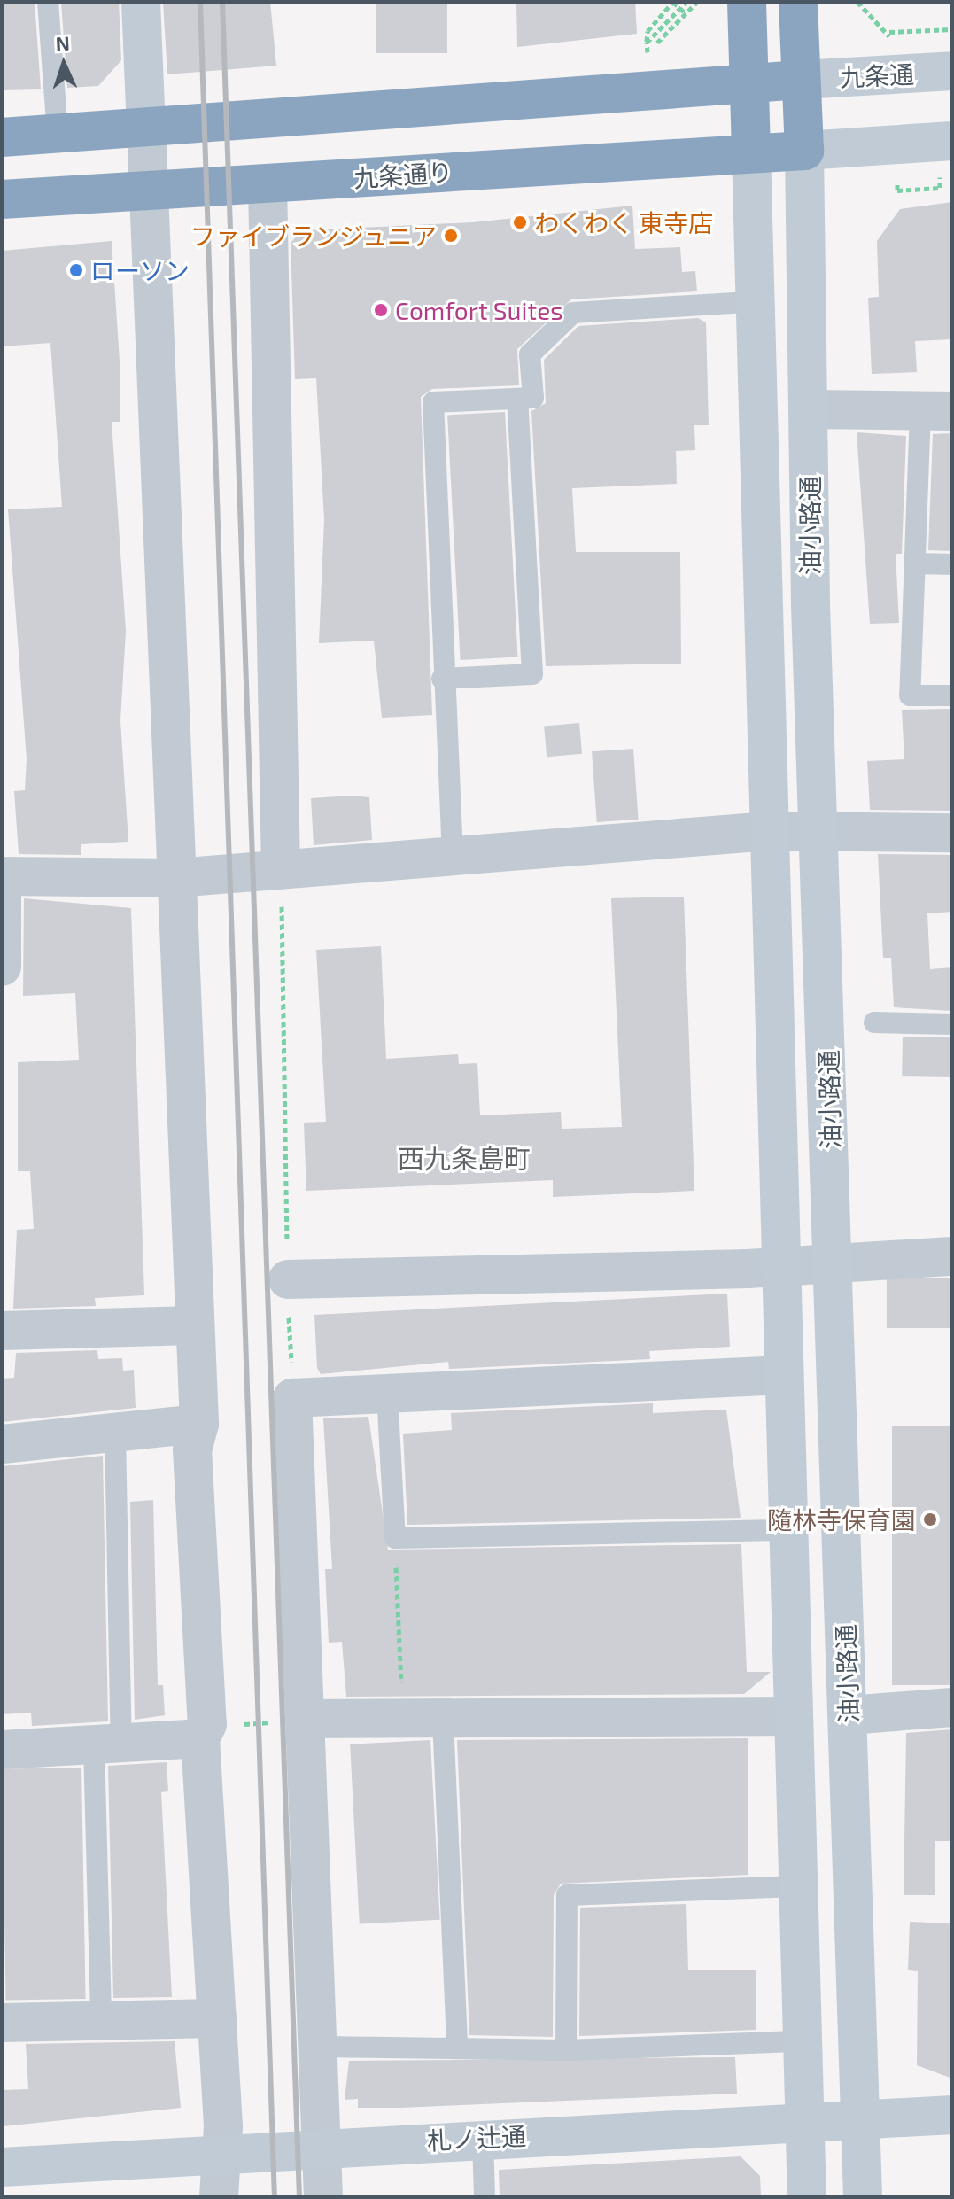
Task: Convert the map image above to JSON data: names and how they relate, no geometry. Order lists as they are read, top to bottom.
{
  "streets": {
    "highway": ["九条通り", "油小路通"],
    "street": ["九条通", "札ノ辻通"]
  },
  "crossings": [
    ["九条通", "油小路通"],
    ["九条通り", "油小路通"],
    ["油小路通", "札ノ辻通"]
  ],
  "districts": ["西九条島町"],
  "places": [
    "わくわく 東寺店",
    "ファイブランジュニア",
    "ローソン",
    "Comfort Suites",
    "隨林寺保育園"
  ],
  "north": "top"
}
